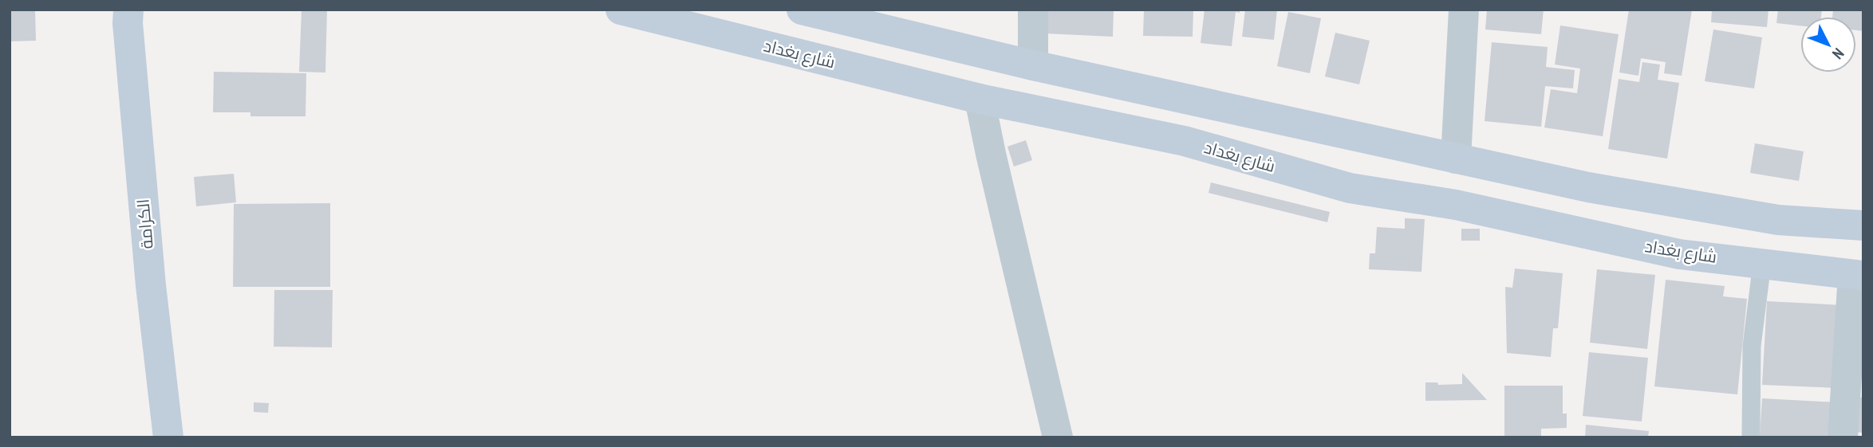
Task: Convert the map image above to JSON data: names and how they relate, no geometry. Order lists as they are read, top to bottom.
{
  "streets": {
    "main road": ["شارع بغداد", "الكرامة"]
  },
  "north": "bottom right"
}
